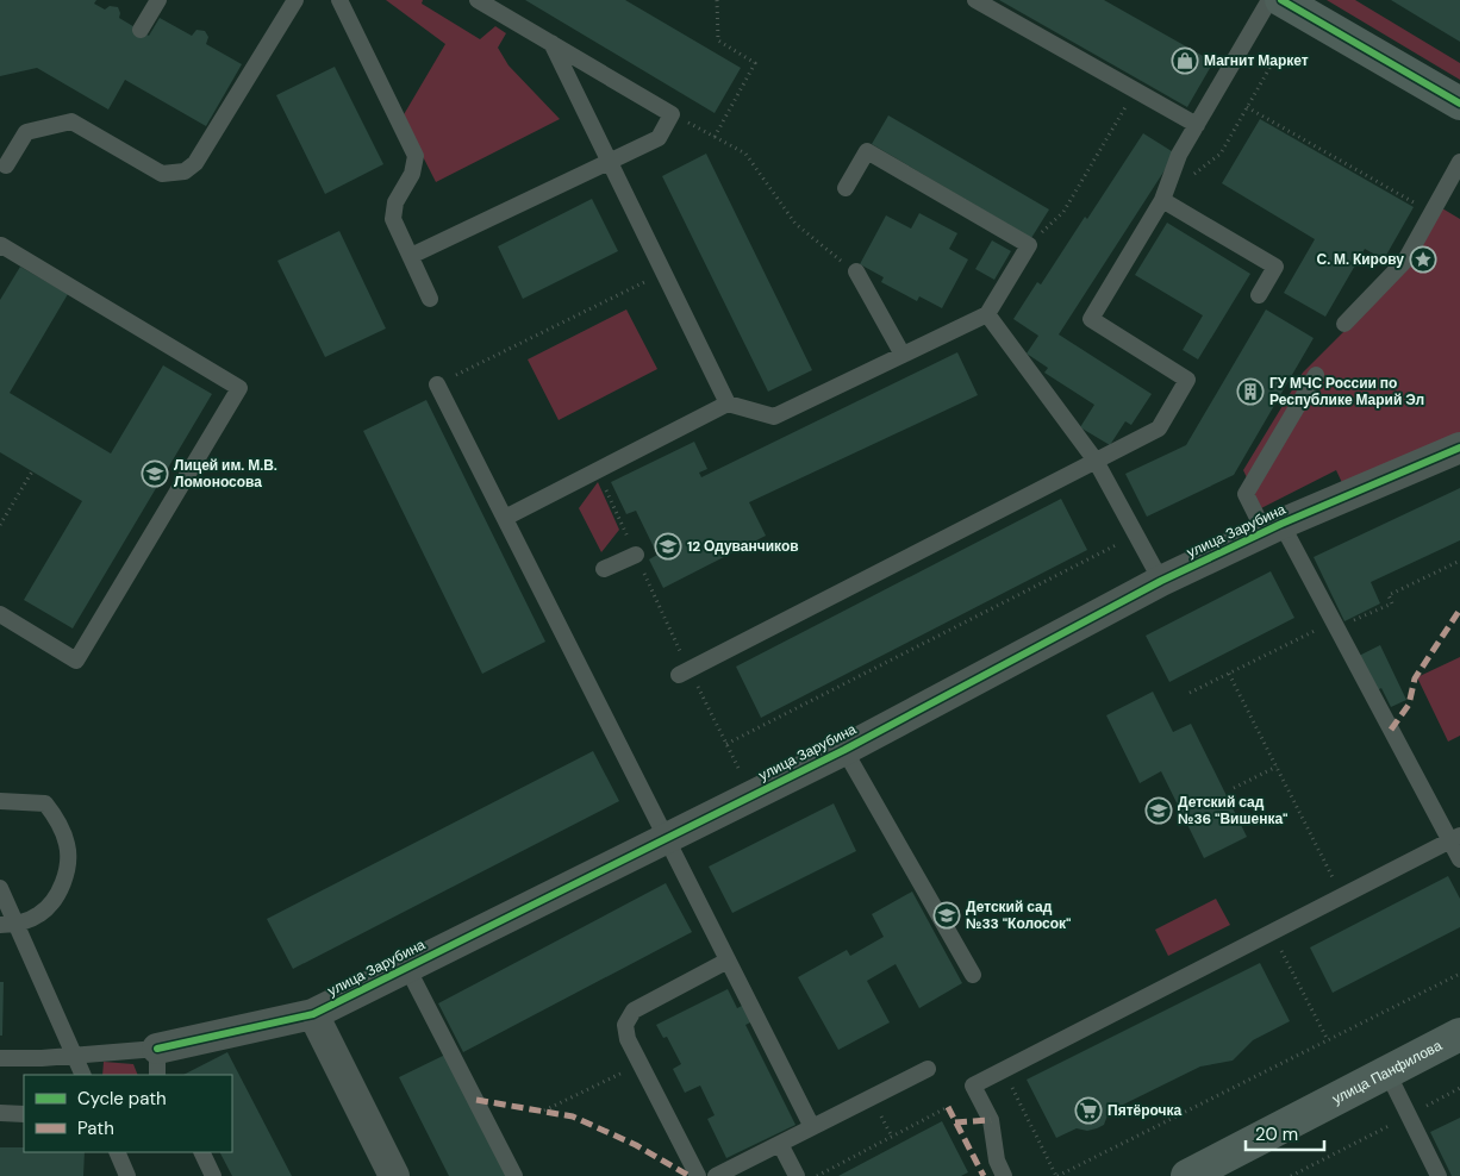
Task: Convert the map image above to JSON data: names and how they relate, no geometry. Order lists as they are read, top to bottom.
{
  "streets": {
    "main road": ["улица Панфилова"],
    "street": ["улица Зарубина"]
  },
  "places": {
    "shop": ["Магнит Маркет"],
    "place": ["С. М. Кирову"],
    "building": ["ГУ МЧС России по Республике Марий Эл"],
    "school or university": [
      "Лицей им. М.В. Ломоносова",
      "12 Одуванчиков",
      "Детский сад №36 \"Вишенка\"",
      "Детский сад №33 \"Колосок\""
    ],
    "supermarket": ["Пятёрочка"]
  },
  "legend": ["Cycle path", "Path"],
  "scale_bar": "20 m"
}
